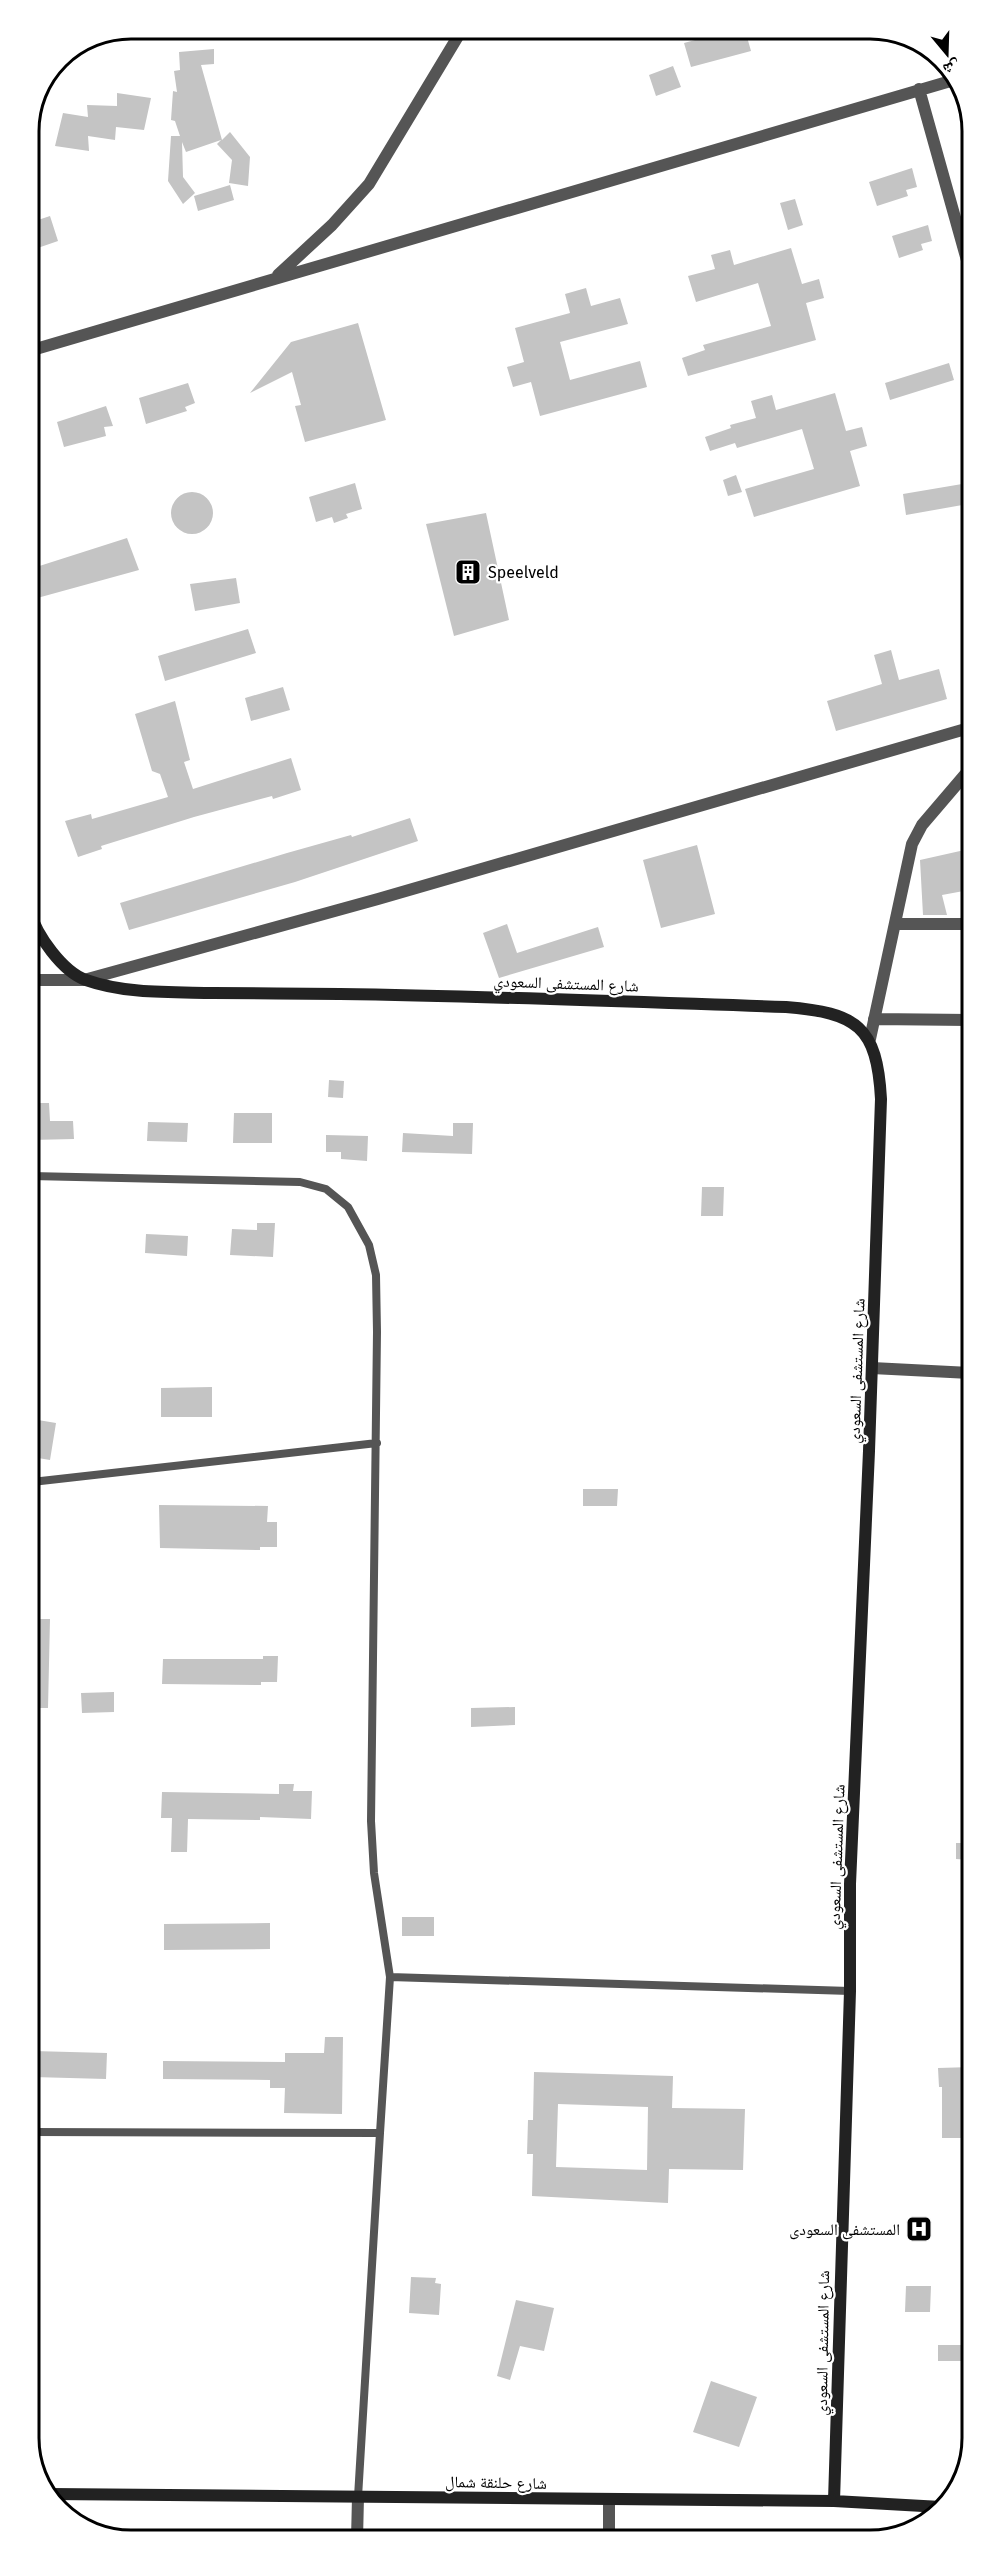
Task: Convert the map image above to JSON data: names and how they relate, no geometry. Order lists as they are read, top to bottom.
{
  "streets": {
    "street": ["شارع المستشفى السعودي", "شارع حلنقة شمال"]
  },
  "crossings": [
    ["شارع المستشفى السعودي", "شارع حلنقة شمال"]
  ],
  "places": {
    "building": ["Speelveld"],
    "hospital": ["المستشفى السعودى"]
  },
  "north": "bottom"
}
